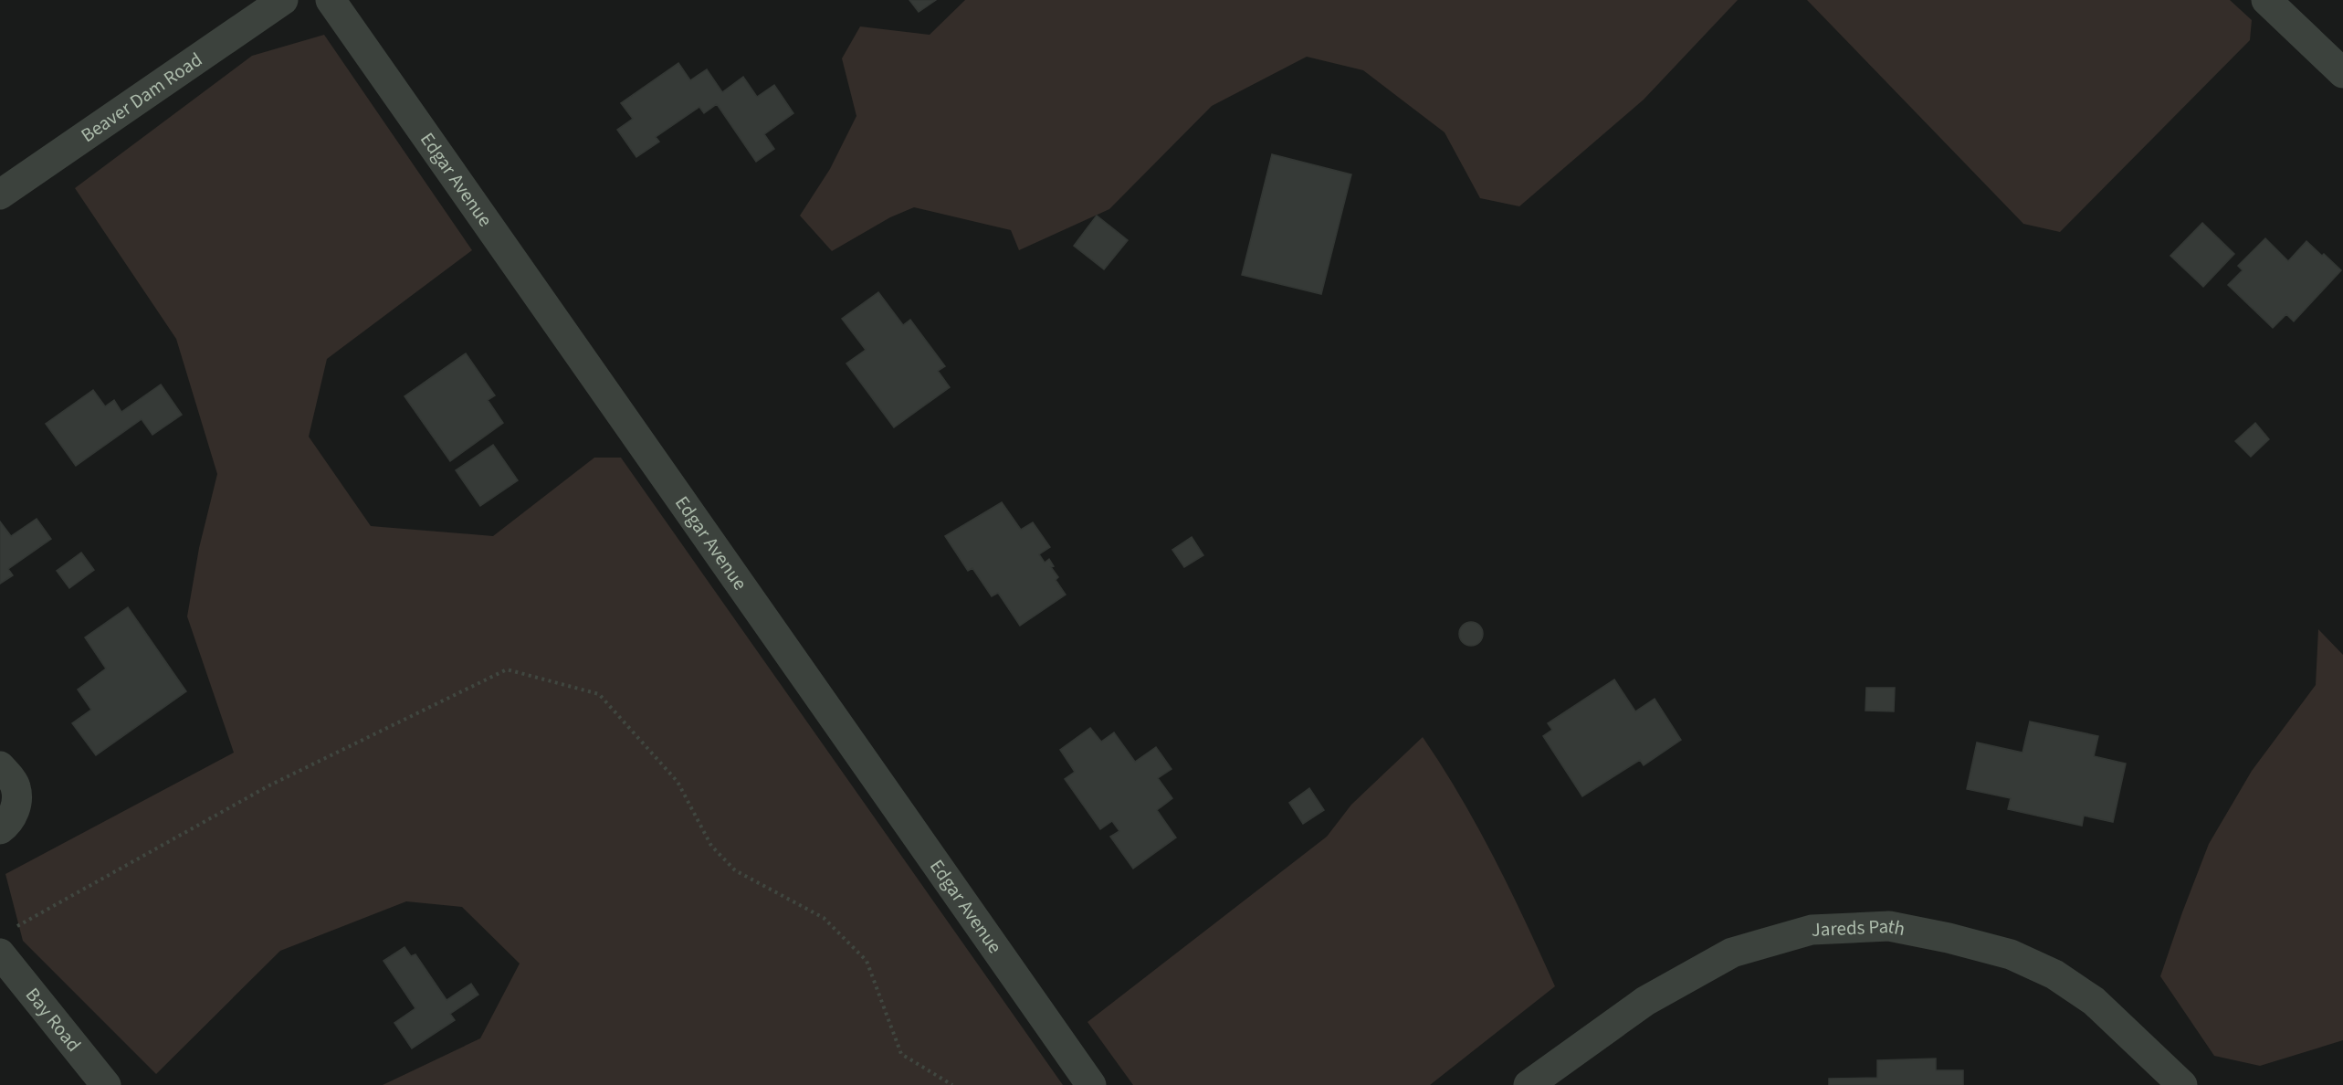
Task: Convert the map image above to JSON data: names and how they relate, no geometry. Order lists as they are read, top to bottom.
{
  "streets": {
    "street": [
      "Beaver Dam Road",
      "Edgar Avenue",
      "Jareds Path",
      "Bay Road"
    ]
  }
}
